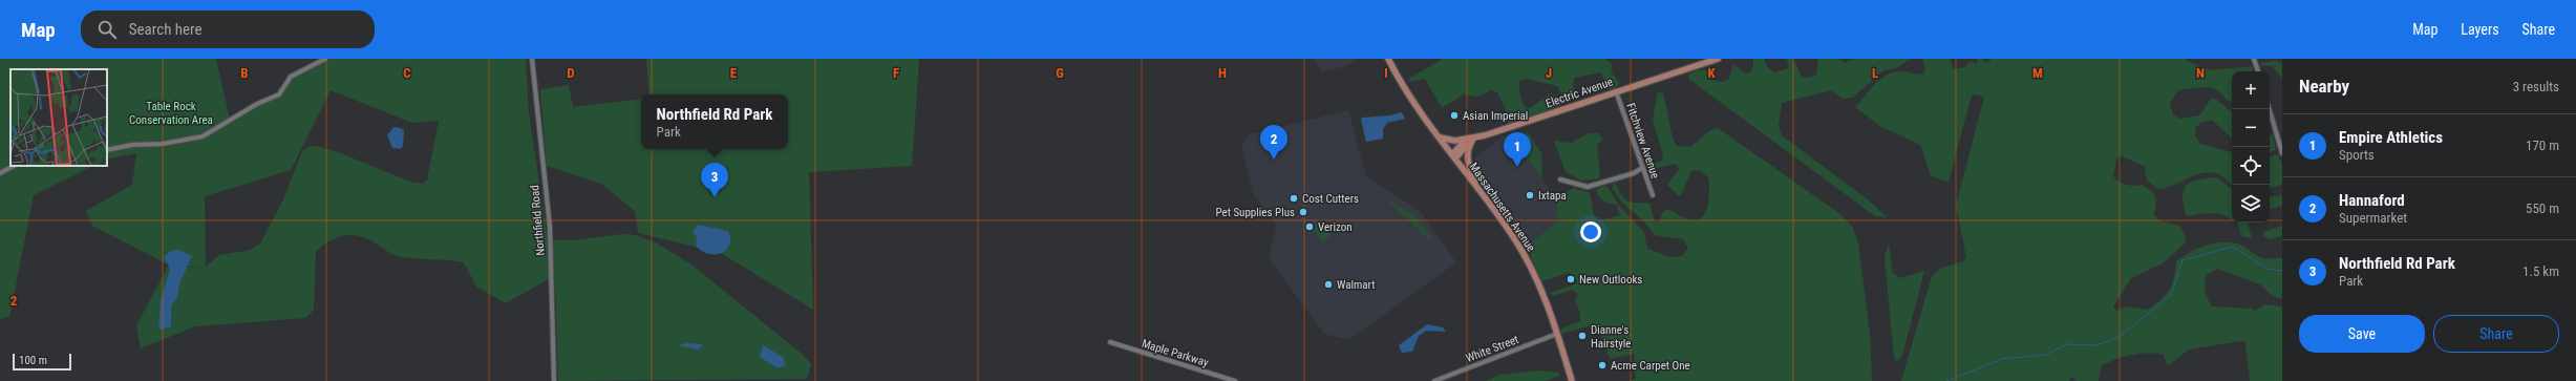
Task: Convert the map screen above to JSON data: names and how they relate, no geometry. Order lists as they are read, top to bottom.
{
  "streets": {
    "main road": ["Electric Avenue", "Massachusetts Avenue"],
    "street": [
      "Fitchview Avenue",
      "Northfield Road",
      "White Street",
      "Maple Parkway"
    ]
  },
  "crossings": [
    ["Electric Avenue", "Fitchview Avenue"],
    ["Electric Avenue", "Massachusetts Avenue"],
    ["Massachusetts Avenue", "White Street"]
  ],
  "parks": ["Table Rock Conservation Area"],
  "places": [
    "Asian Imperial",
    "Ixtapa",
    "Cost Cutters",
    "Pet Supplies Plus",
    "Verizon",
    "New Outlooks",
    "Walmart",
    "Dianne's Hairstyle",
    "Acme Carpet One"
  ],
  "scale_bar": "100 m",
  "page": {
    "header": "Map",
    "search": "Search here",
    "nav": ["Map", "Layers", "Share"],
    "heading": ["Nearby", "3 results"],
    "map_buttons": ["+", "−"],
    "popup": ["Northfield Rd Park", "Park"],
    "list": [
      {
        "mark": "1",
        "name": "Empire Athletics",
        "note": "Sports",
        "value": "170 m"
      },
      {
        "mark": "2",
        "name": "Hannaford",
        "note": "Supermarket",
        "value": "550 m"
      },
      {
        "mark": "3",
        "name": "Northfield Rd Park",
        "note": "Park",
        "value": "1.5 km"
      }
    ],
    "pins": ["2", "1", "3"],
    "buttons": ["Save", "Share"],
    "scale": "100 m"
  },
  "grid": {
    "columns": [
      "B",
      "C",
      "D",
      "E",
      "F",
      "G",
      "H",
      "I",
      "J",
      "K",
      "L",
      "M",
      "N"
    ],
    "rows": ["2"]
  }
}
